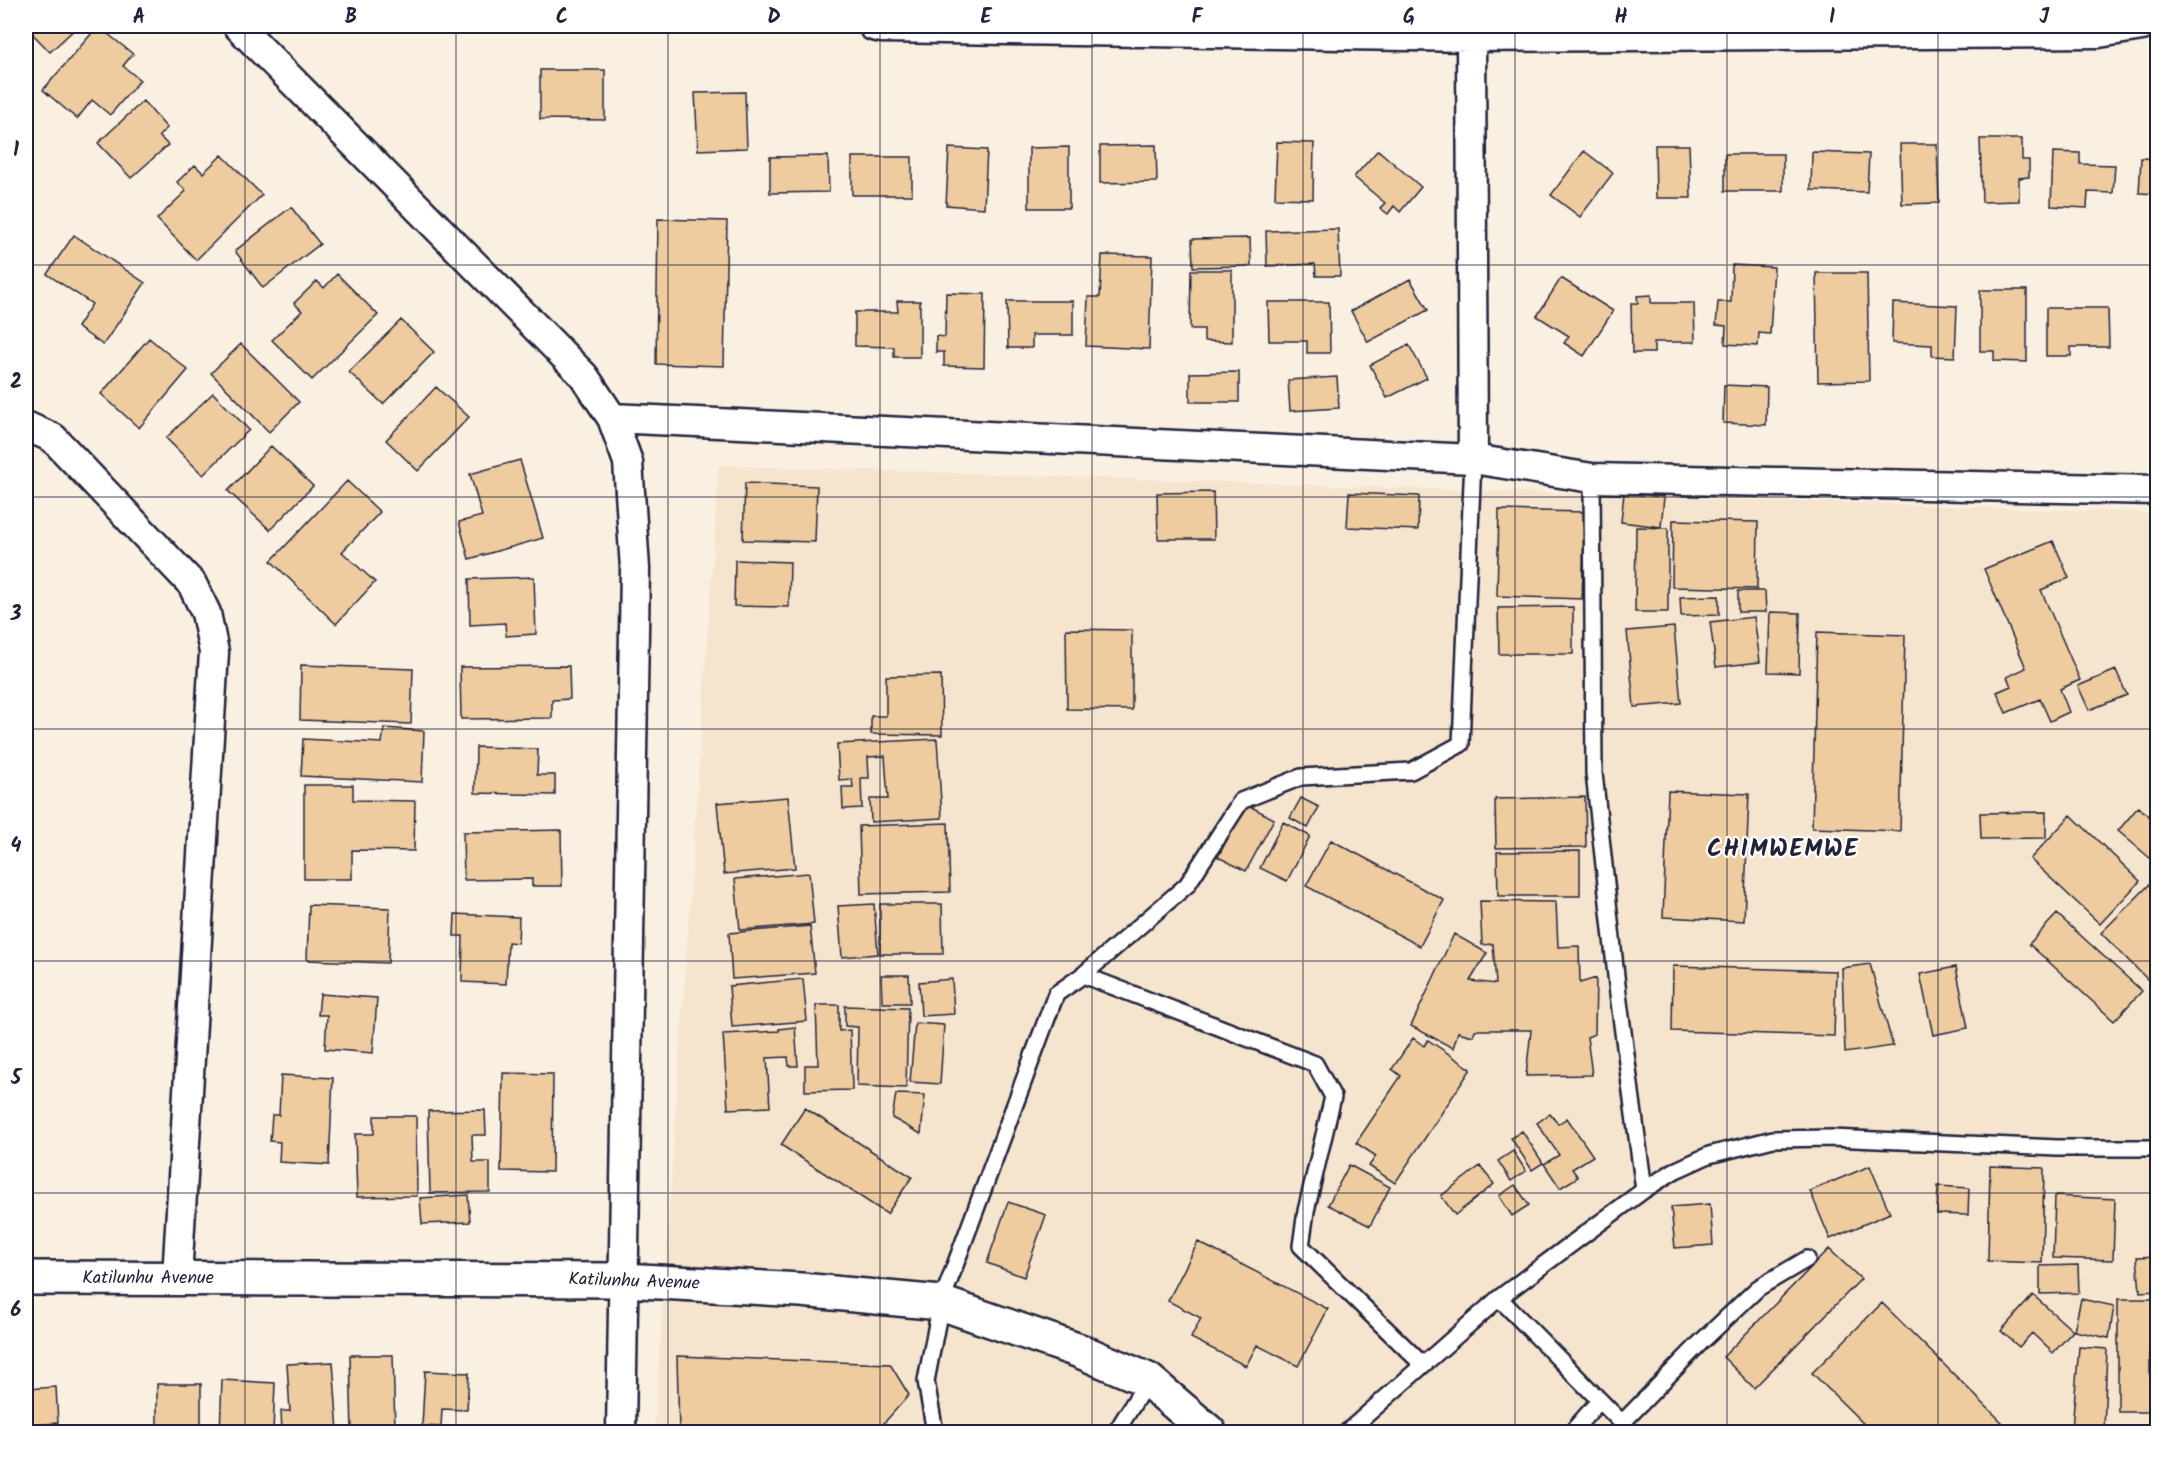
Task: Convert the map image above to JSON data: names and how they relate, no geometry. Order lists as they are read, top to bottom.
{
  "streets": {
    "main road": ["Katilunhu Avenue"]
  },
  "districts": ["CHIMWEMWE"],
  "grid": {
    "columns": [
      "A",
      "B",
      "C",
      "D",
      "E",
      "F",
      "G",
      "H",
      "I",
      "J"
    ],
    "rows": [
      "1",
      "2",
      "3",
      "4",
      "5",
      "6"
    ]
  }
}
